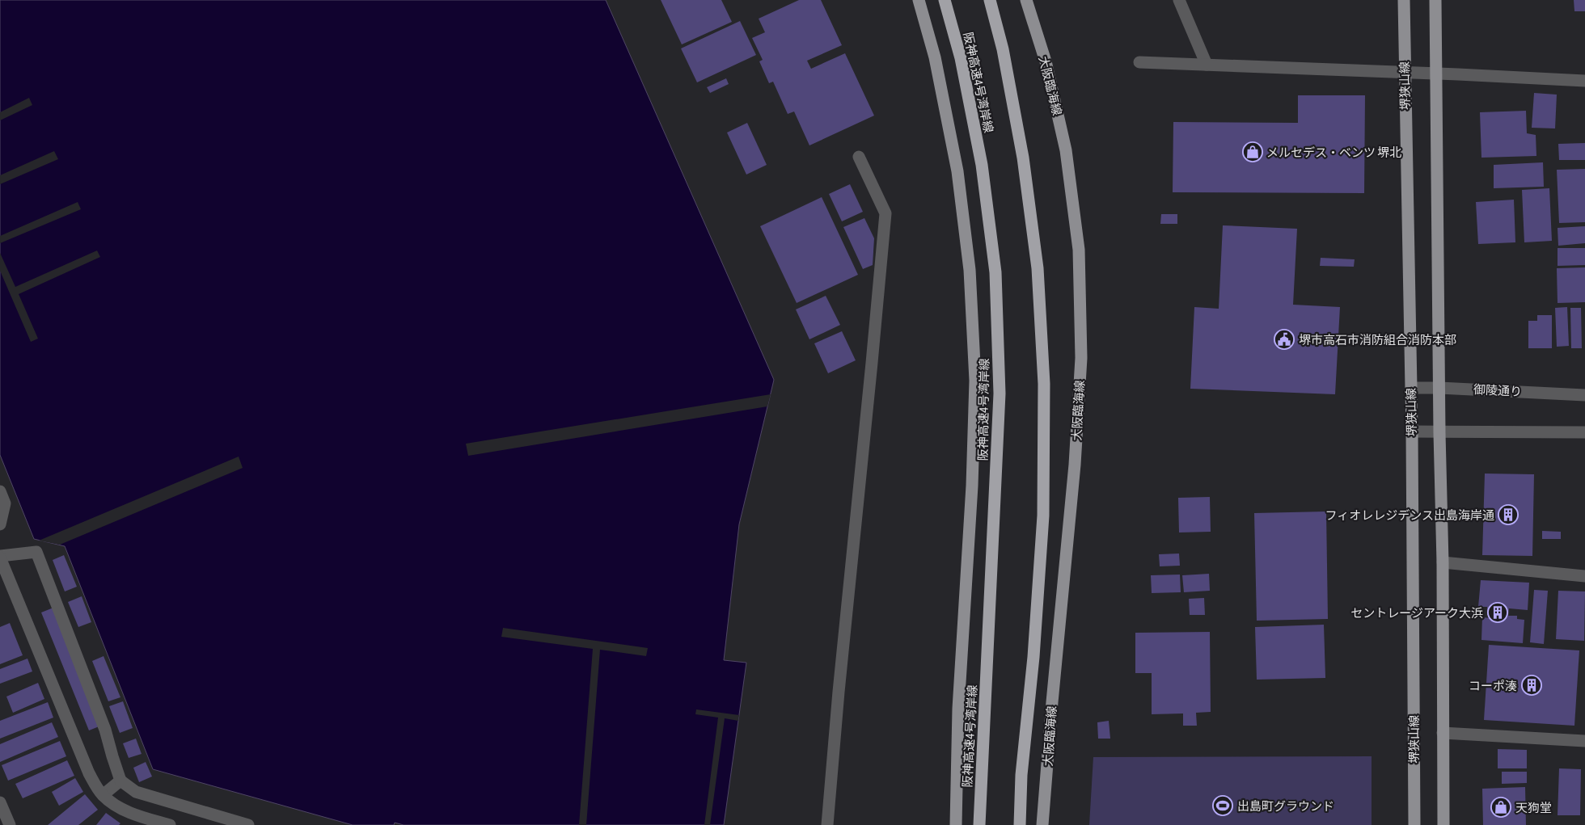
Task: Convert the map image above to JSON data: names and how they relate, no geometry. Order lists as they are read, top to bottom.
{
  "streets": {
    "highway": ["阪神高速4号湾岸線"],
    "main road": ["大阪臨海線", "堺狭山線"],
    "street": ["御陵通り"]
  },
  "crossings": [
    ["堺狭山線", "御陵通り"]
  ],
  "places": {
    "shop": ["メルセデス・ベンツ 堺北", "天狗堂"],
    "public building": ["堺市高石市消防組合消防本部"],
    "building": ["フィオレレジデンス出島海岸通", "セントレージアーク大浜", "コーポ湊"],
    "sports": ["出島町グラウンド"]
  }
}
